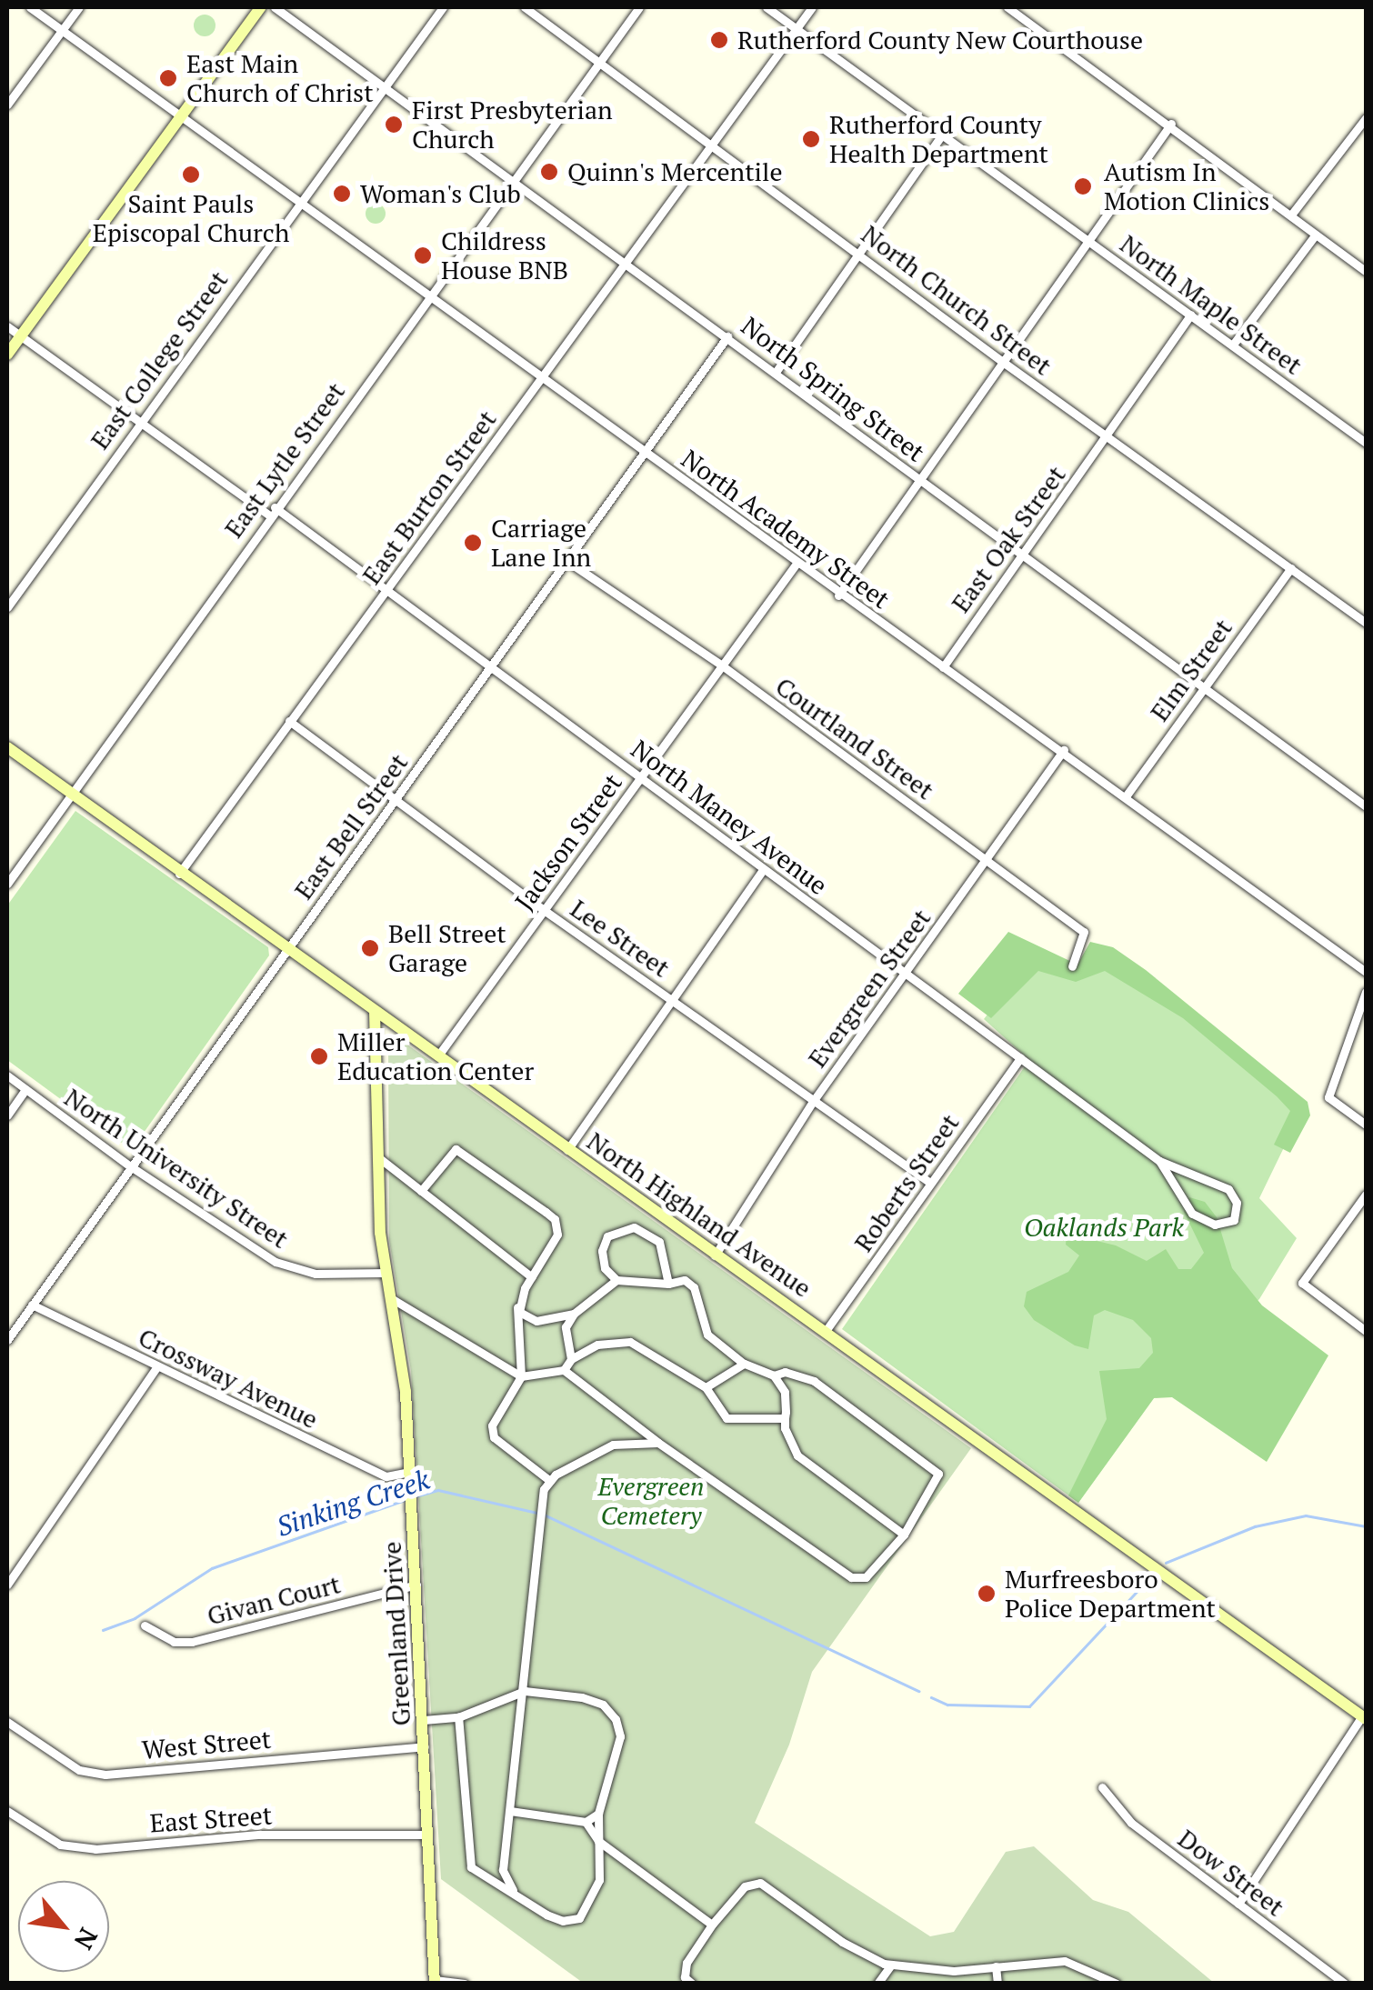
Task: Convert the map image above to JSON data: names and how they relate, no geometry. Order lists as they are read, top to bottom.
{
  "streets": {
    "street": [
      "North Church Street",
      "North Maple Street",
      "East College Street",
      "North Spring Street",
      "East Lytle Street",
      "East Burton Street",
      "North Academy Street",
      "East Oak Street",
      "Elm Street",
      "Courtland Street",
      "North Maney Avenue",
      "East Bell Street",
      "Jackson Street",
      "Lee Street",
      "Evergreen Street",
      "North University Street",
      "Roberts Street",
      "North Highland Avenue",
      "Crossway Avenue",
      "Givan Court",
      "Greenland Drive",
      "West Street",
      "East Street",
      "Dow Street"
    ]
  },
  "crossings": [
    ["North Church Street", "East Lytle Street"],
    ["North Church Street", "East Burton Street"],
    ["North Church Street", "East Oak Street"],
    ["North Church Street", "Elm Street"],
    ["North Maple Street", "East Burton Street"],
    ["North Maple Street", "East Oak Street"],
    ["East College Street", "North Spring Street"],
    ["East College Street", "North Academy Street"],
    ["East College Street", "North Maney Avenue"],
    ["North Spring Street", "East Lytle Street"],
    ["North Spring Street", "East Burton Street"],
    ["North Spring Street", "East Oak Street"],
    ["North Spring Street", "Elm Street"],
    ["North Spring Street", "East Bell Street"],
    ["East Lytle Street", "North Academy Street"],
    ["East Lytle Street", "North Maney Avenue"],
    ["East Lytle Street", "North Highland Avenue"],
    ["East Burton Street", "North Academy Street"],
    ["East Burton Street", "North Maney Avenue"],
    ["East Burton Street", "Lee Street"],
    ["East Burton Street", "North Highland Avenue"],
    ["North Academy Street", "East Oak Street"],
    ["North Academy Street", "Elm Street"],
    ["North Academy Street", "East Bell Street"],
    ["North Academy Street", "Jackson Street"],
    ["North Academy Street", "Evergreen Street"],
    ["Courtland Street", "East Bell Street"],
    ["Courtland Street", "Jackson Street"],
    ["Courtland Street", "Evergreen Street"],
    ["North Maney Avenue", "East Bell Street"],
    ["North Maney Avenue", "Jackson Street"],
    ["North Maney Avenue", "Evergreen Street"],
    ["North Maney Avenue", "Roberts Street"],
    ["East Bell Street", "Lee Street"],
    ["East Bell Street", "North University Street"],
    ["East Bell Street", "North Highland Avenue"],
    ["East Bell Street", "Crossway Avenue"],
    ["Jackson Street", "Lee Street"],
    ["Jackson Street", "North Highland Avenue"],
    ["Lee Street", "Evergreen Street"],
    ["Lee Street", "Roberts Street"],
    ["Evergreen Street", "North Highland Avenue"],
    ["North University Street", "Greenland Drive"],
    ["Roberts Street", "North Highland Avenue"],
    ["North Highland Avenue", "Greenland Drive"],
    ["Crossway Avenue", "Greenland Drive"],
    ["Givan Court", "Greenland Drive"],
    ["Greenland Drive", "West Street"],
    ["Greenland Drive", "East Street"]
  ],
  "water": ["Sinking Creek"],
  "parks": ["Oaklands Park", "Evergreen Cemetery"],
  "places": [
    "Rutherford County New Courthouse",
    "East Main Church of Christ",
    "First Presbyterian Church",
    "Rutherford County Health Department",
    "Quinn's Mercentile",
    "Saint Pauls Episcopal Church",
    "Autism In Motion Clinics",
    "Woman's Club",
    "Childress House BNB",
    "Carriage Lane Inn",
    "Bell Street Garage",
    "Miller Education Center",
    "Murfreesboro Police Department"
  ],
  "north": "bottom right"
}
